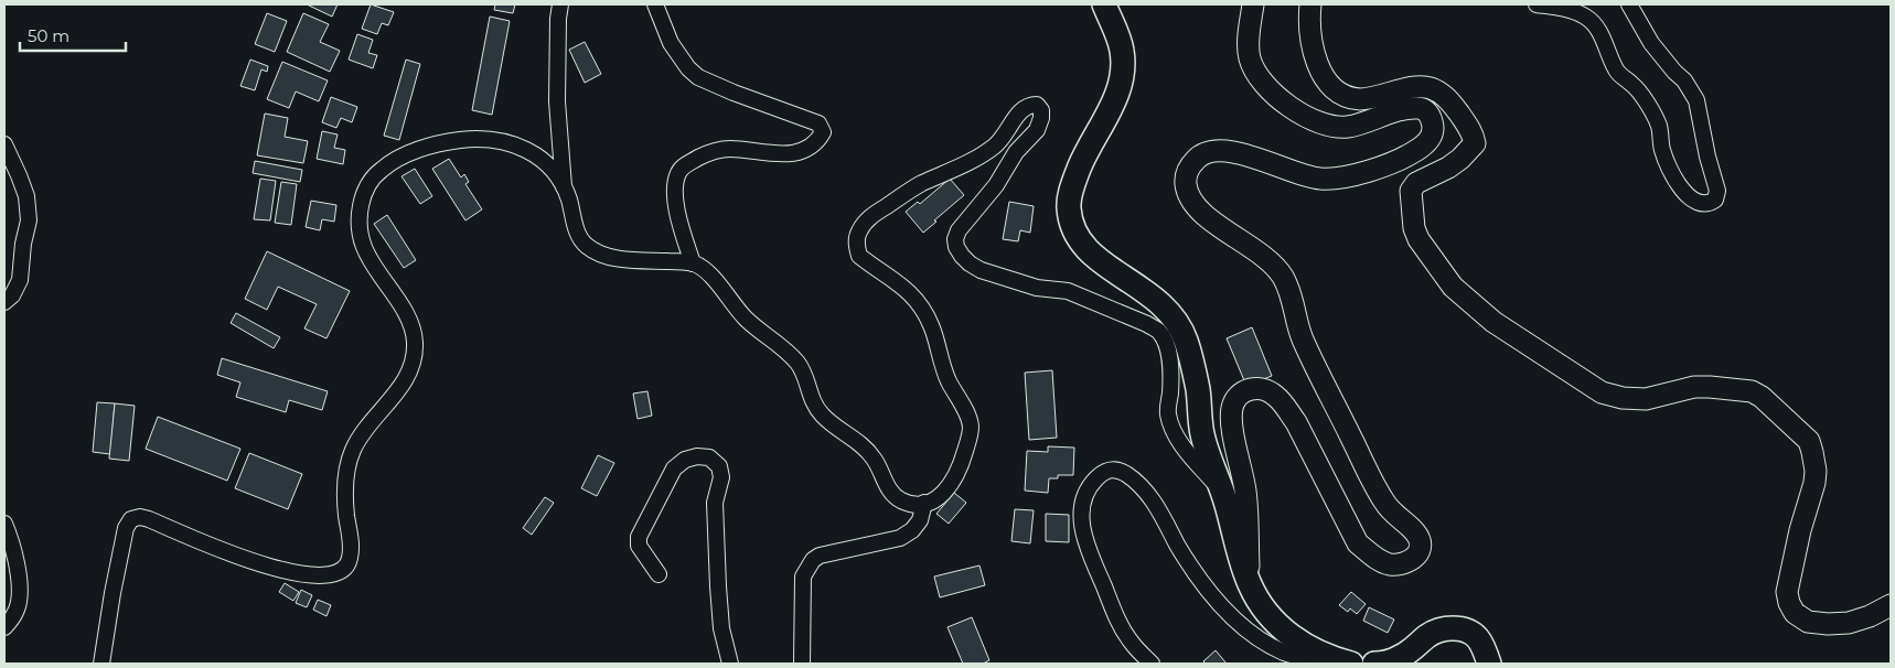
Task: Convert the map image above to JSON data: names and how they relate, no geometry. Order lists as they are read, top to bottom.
{
  "scale_bar": "50 m"
}
